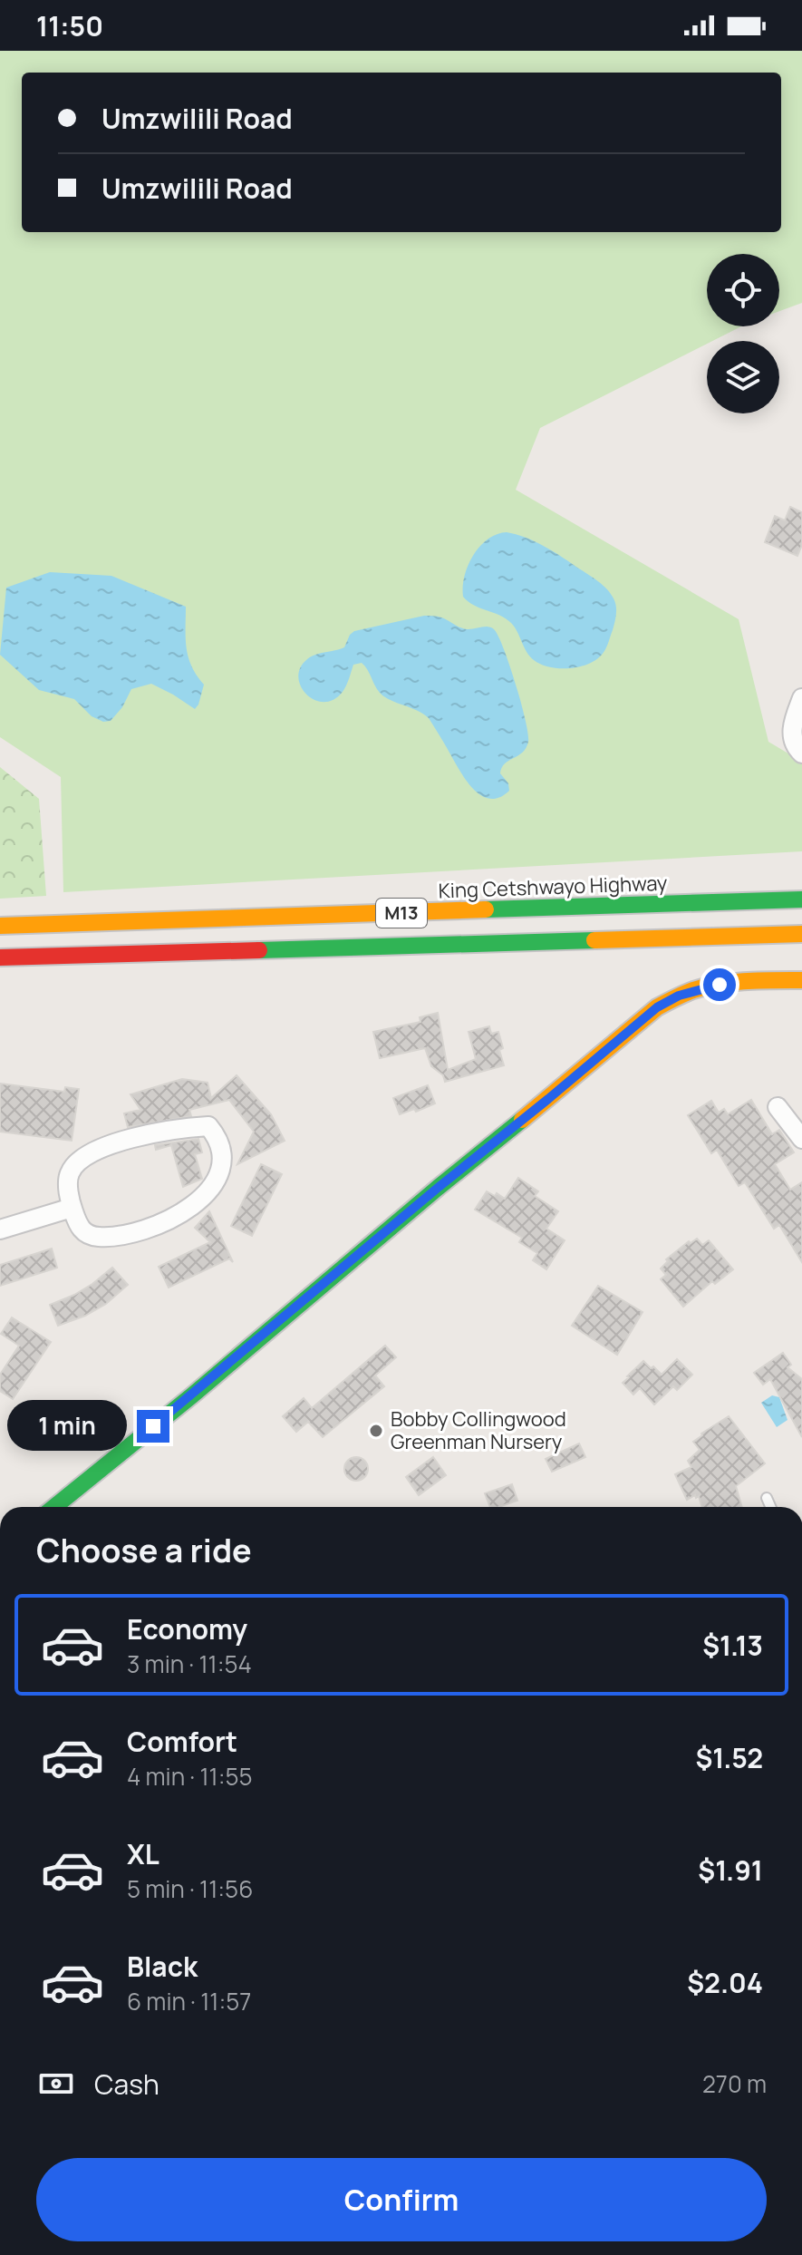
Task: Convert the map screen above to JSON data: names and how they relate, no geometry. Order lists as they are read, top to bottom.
{
  "streets": {
    "main road": ["King Cetshwayo Highway", "M13"]
  },
  "places": ["Bobby Collingwood Greenman Nursery"],
  "page": {
    "status": "11:50",
    "banner": ["Umzwilili Road", "Umzwilili Road"],
    "bubble": "1 min",
    "heading": "Choose a ride",
    "list": [
      {
        "name": "Economy",
        "note": "3 min · 11:54",
        "value": "$1.13"
      },
      {
        "name": "Comfort",
        "note": "4 min · 11:55",
        "value": "$1.52"
      },
      {
        "name": "XL",
        "note": "5 min · 11:56",
        "value": "$1.91"
      },
      {
        "name": "Black",
        "note": "6 min · 11:57",
        "value": "$2.04"
      }
    ],
    "pay": ["Cash", "270 m"],
    "buttons": "Confirm"
  }
}
